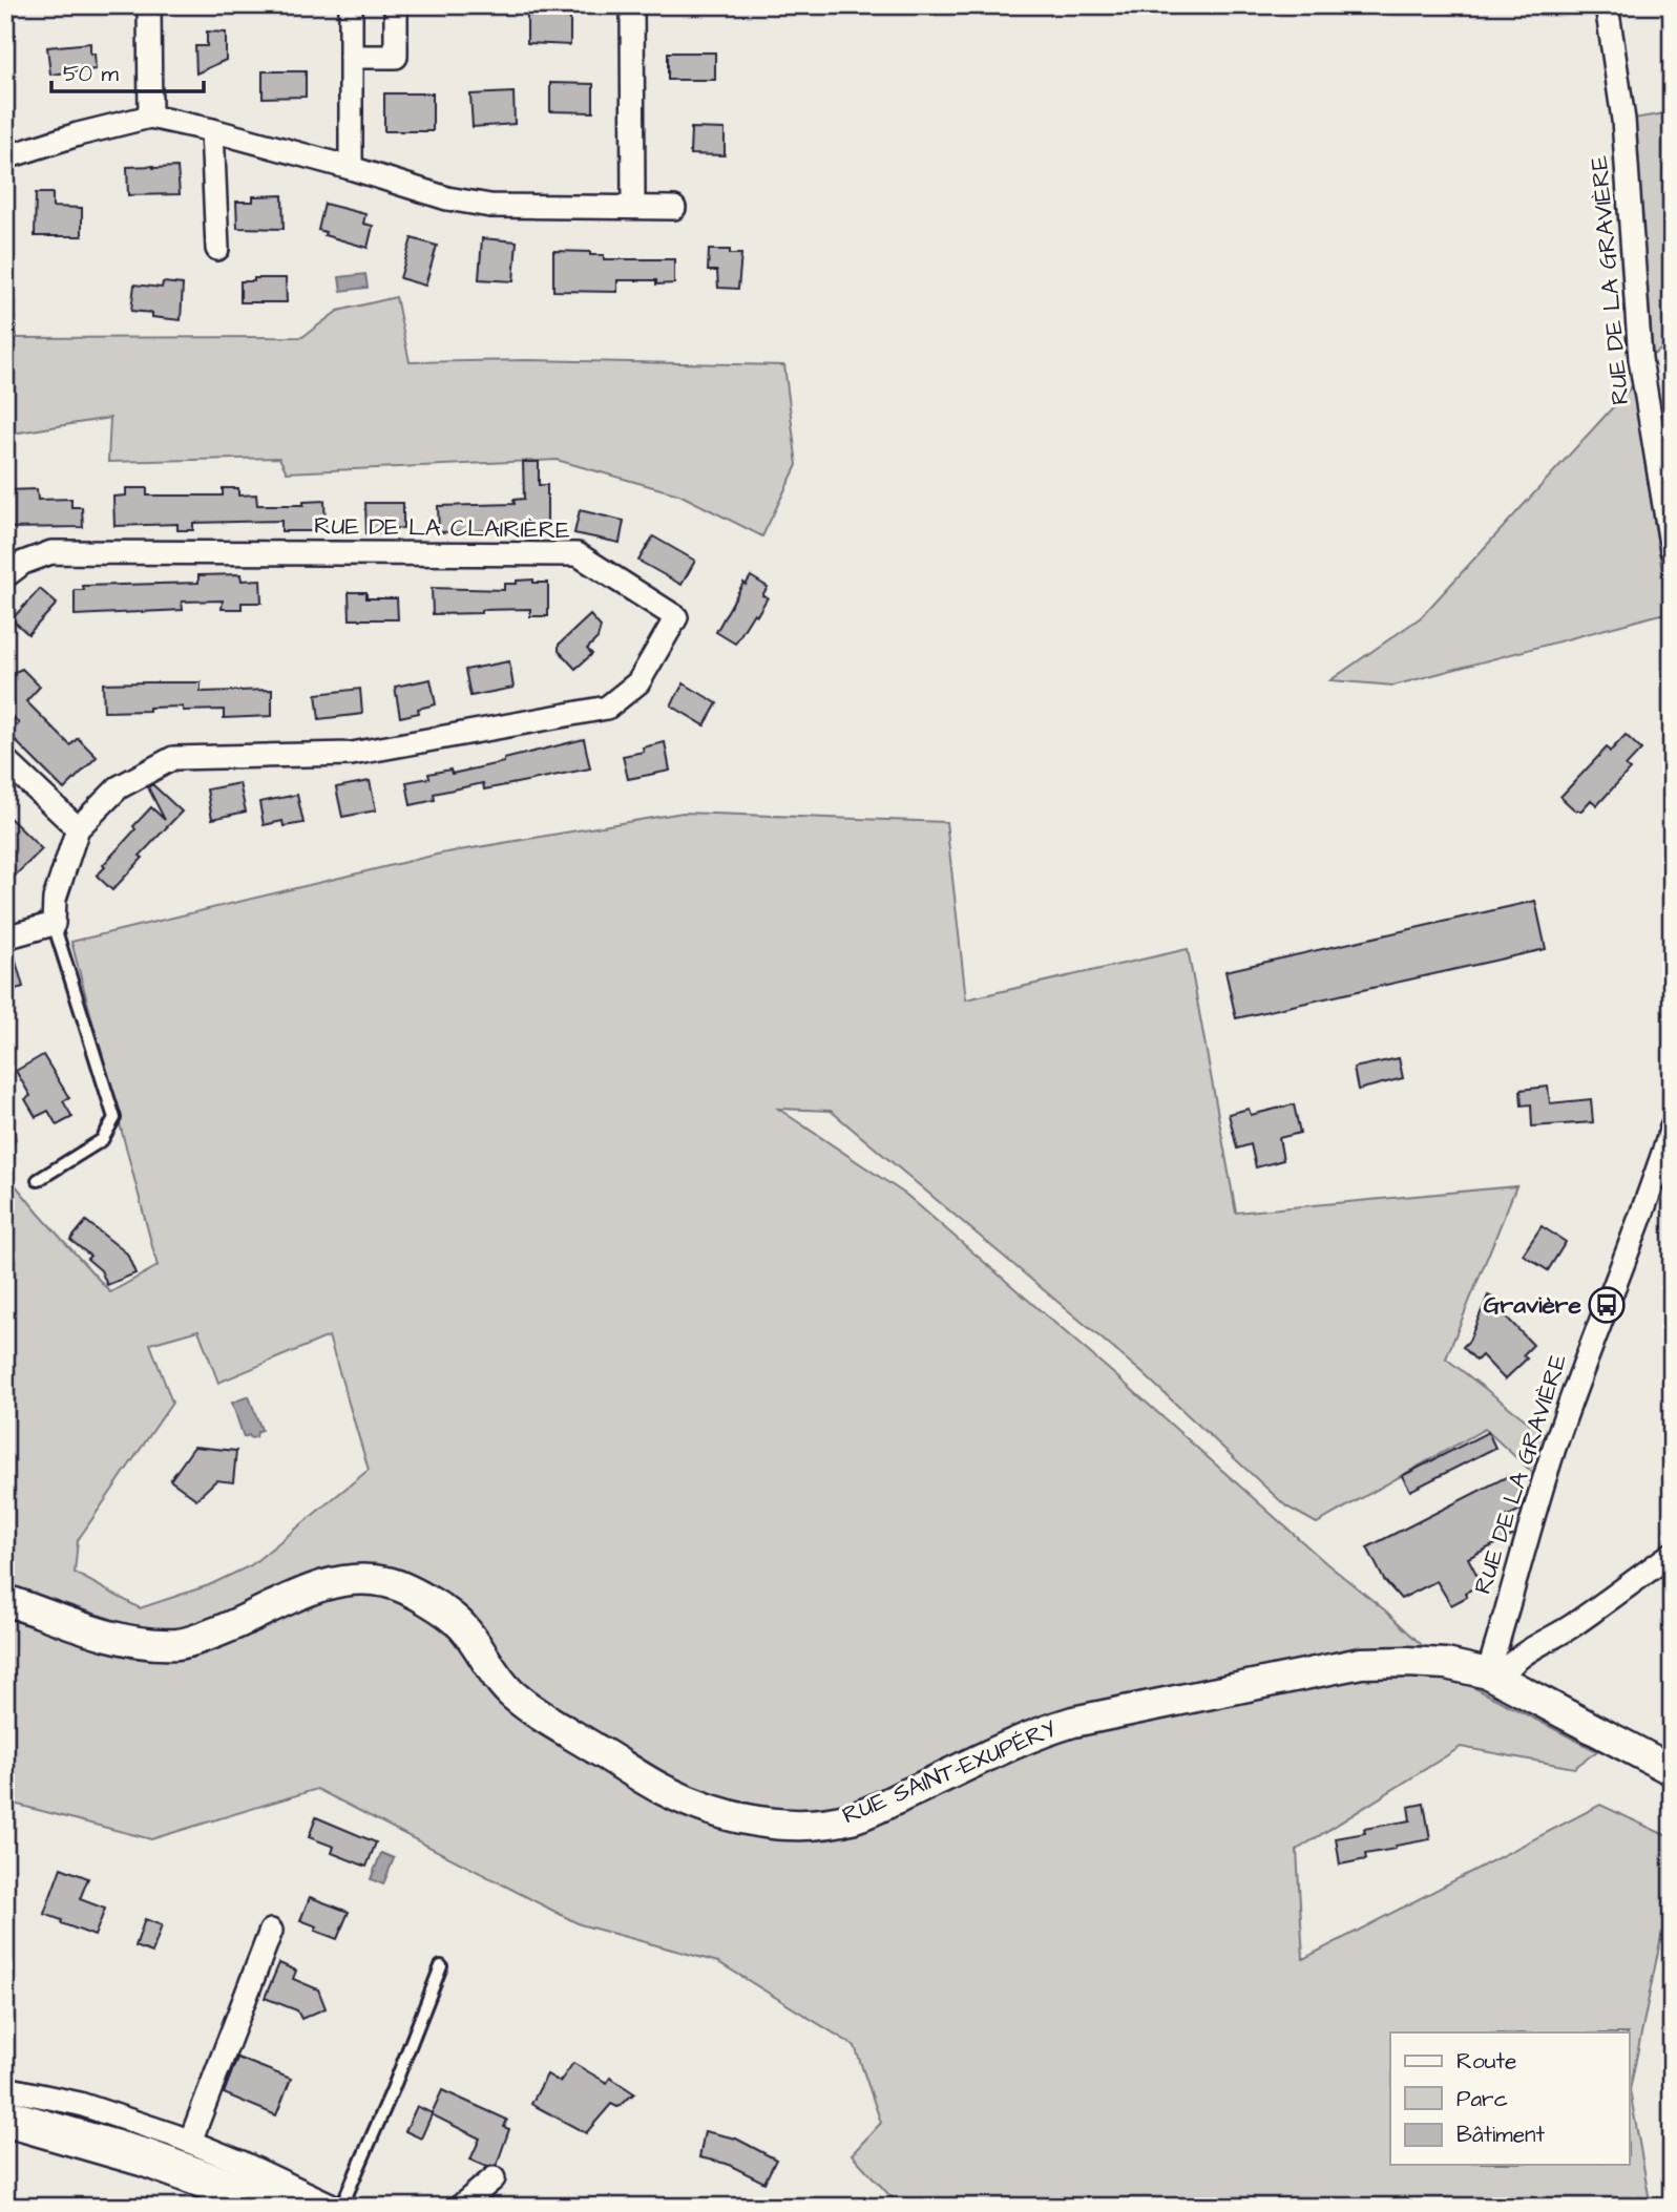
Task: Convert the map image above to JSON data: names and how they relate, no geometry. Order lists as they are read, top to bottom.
{
  "streets": {
    "street": ["RUE DE LA GRAVIÈRE", "RUE DE LA CLAIRIÈRE", "RUE SAINT-EXUPÉRY"]
  },
  "crossings": [
    ["RUE DE LA GRAVIÈRE", "RUE SAINT-EXUPÉRY"]
  ],
  "places": {
    "bus stop": ["Gravière"]
  },
  "legend": ["Route", "Parc", "Bâtiment"],
  "scale_bar": "50 m"
}
